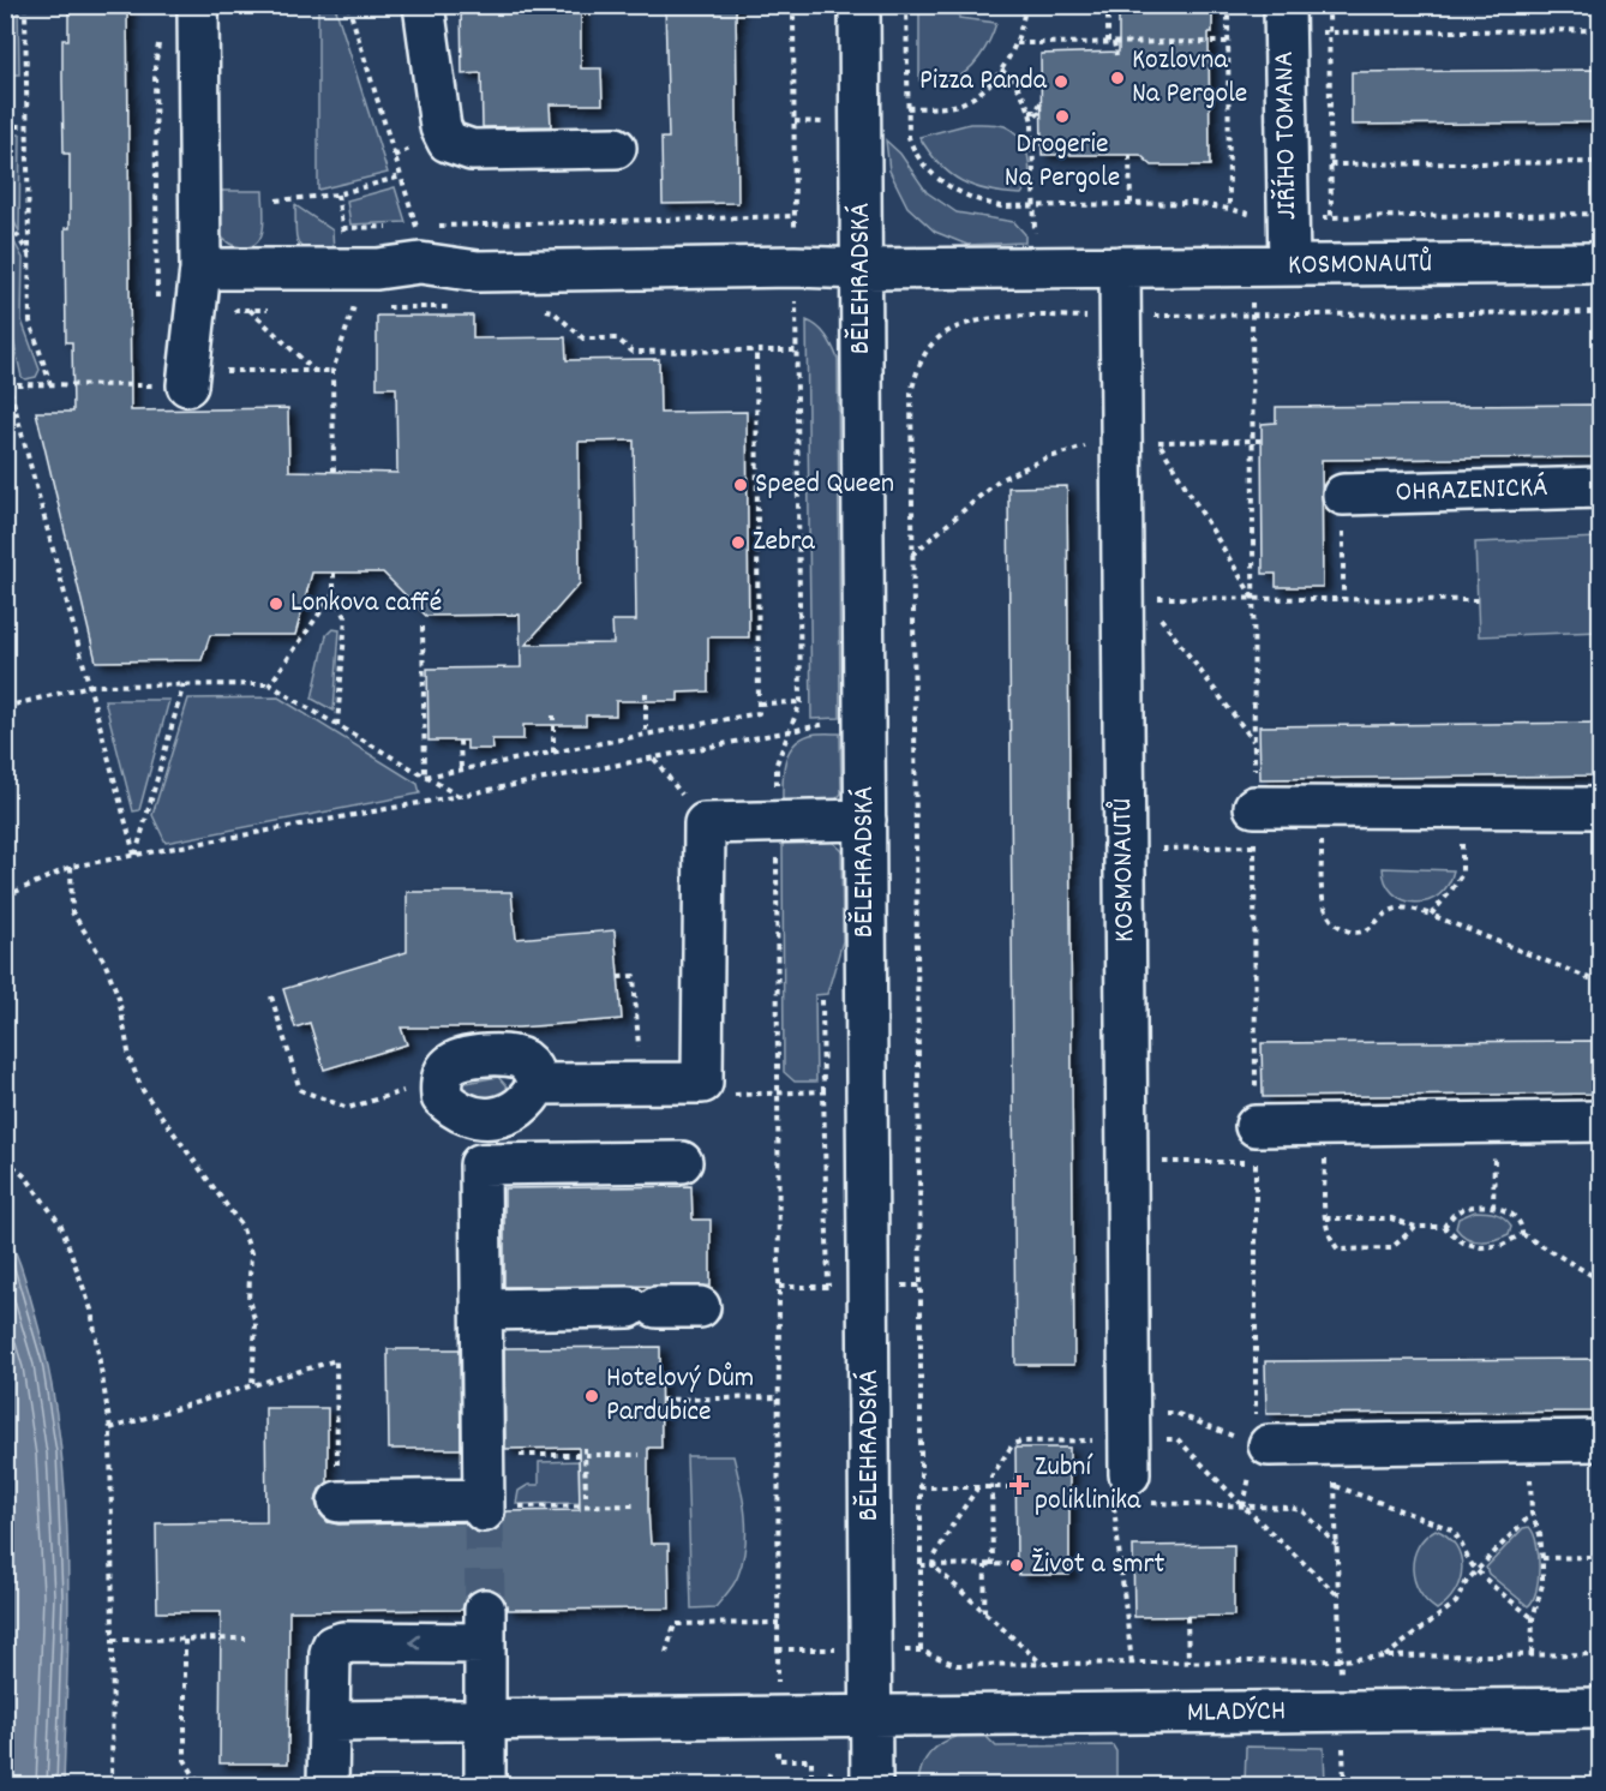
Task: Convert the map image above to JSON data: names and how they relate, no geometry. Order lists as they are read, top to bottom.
{
  "streets": {
    "street": [
      "JIŘÍHO TOMANA",
      "KOSMONAUTŮ",
      "BĚLEHRADSKÁ",
      "OHRAZENICKÁ",
      "MLADÝCH"
    ]
  },
  "crossings": [
    ["JIŘÍHO TOMANA", "KOSMONAUTŮ"],
    ["KOSMONAUTŮ", "BĚLEHRADSKÁ"],
    ["BĚLEHRADSKÁ", "MLADÝCH"]
  ],
  "places": {
    "other": [
      "Kozlovna Na Pergole",
      "Pizza Panda",
      "Drogerie Na Pergole",
      "Speed Queen",
      "Zebra",
      "Lonkova caffé",
      "Hotelový Dům Pardubice",
      "Život a smrt"
    ],
    "health": ["Zubní poliklinika"]
  }
}
